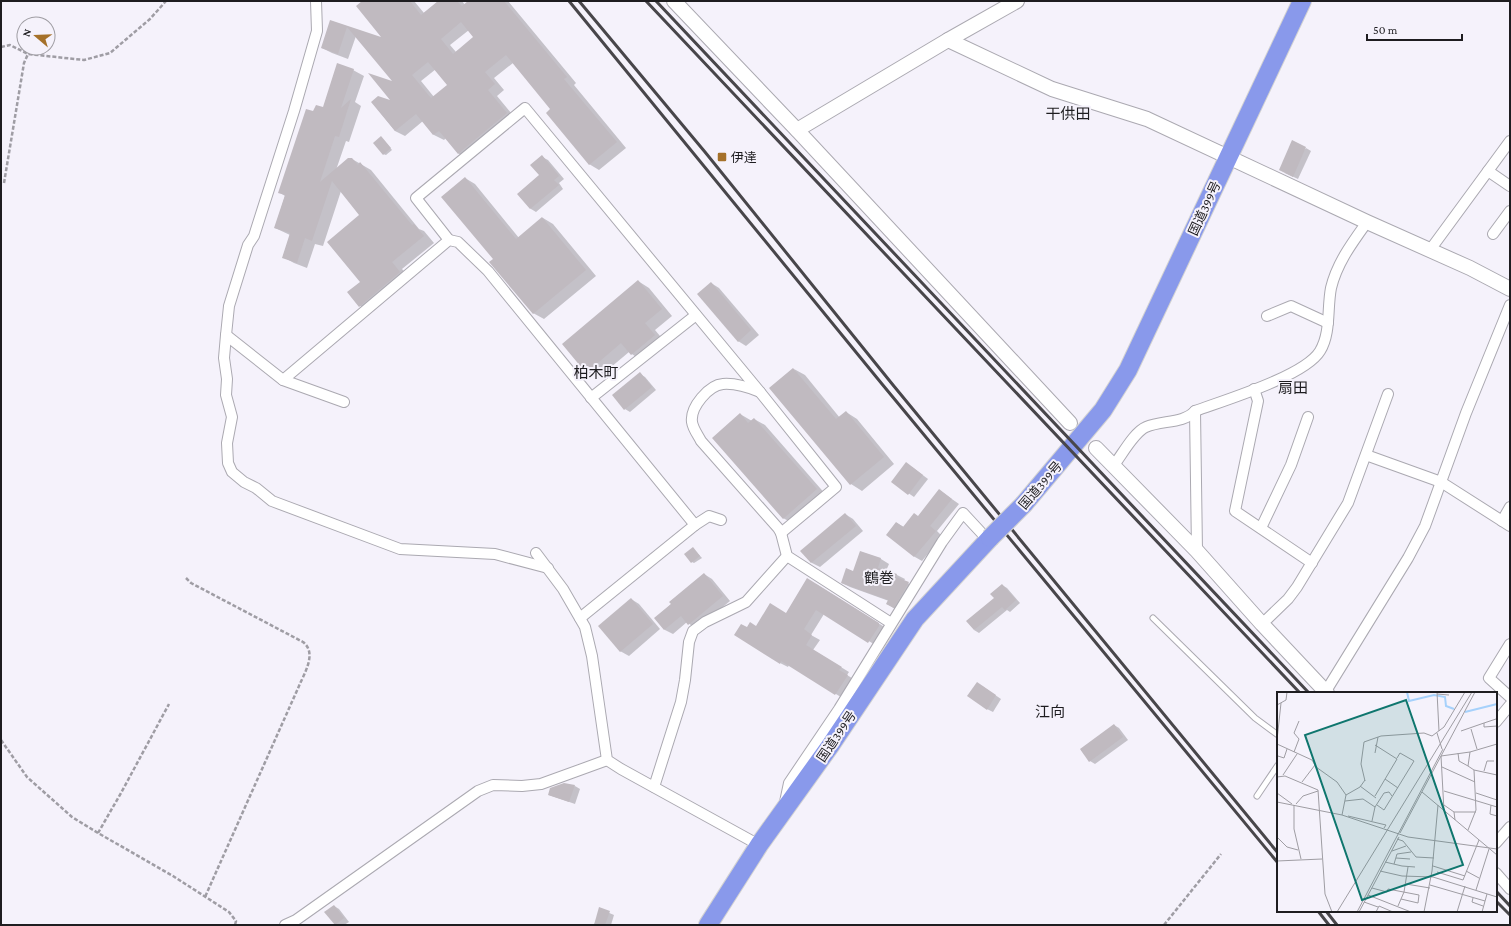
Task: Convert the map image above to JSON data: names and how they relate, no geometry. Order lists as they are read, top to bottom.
{
  "streets": {
    "highway": ["国道399号"]
  },
  "districts": [
    "干供田",
    "柏木町",
    "扇田",
    "鶴巻",
    "江向"
  ],
  "places": {
    "transit": ["伊達"]
  },
  "scale_bar": "50 m",
  "north": "left"
}
